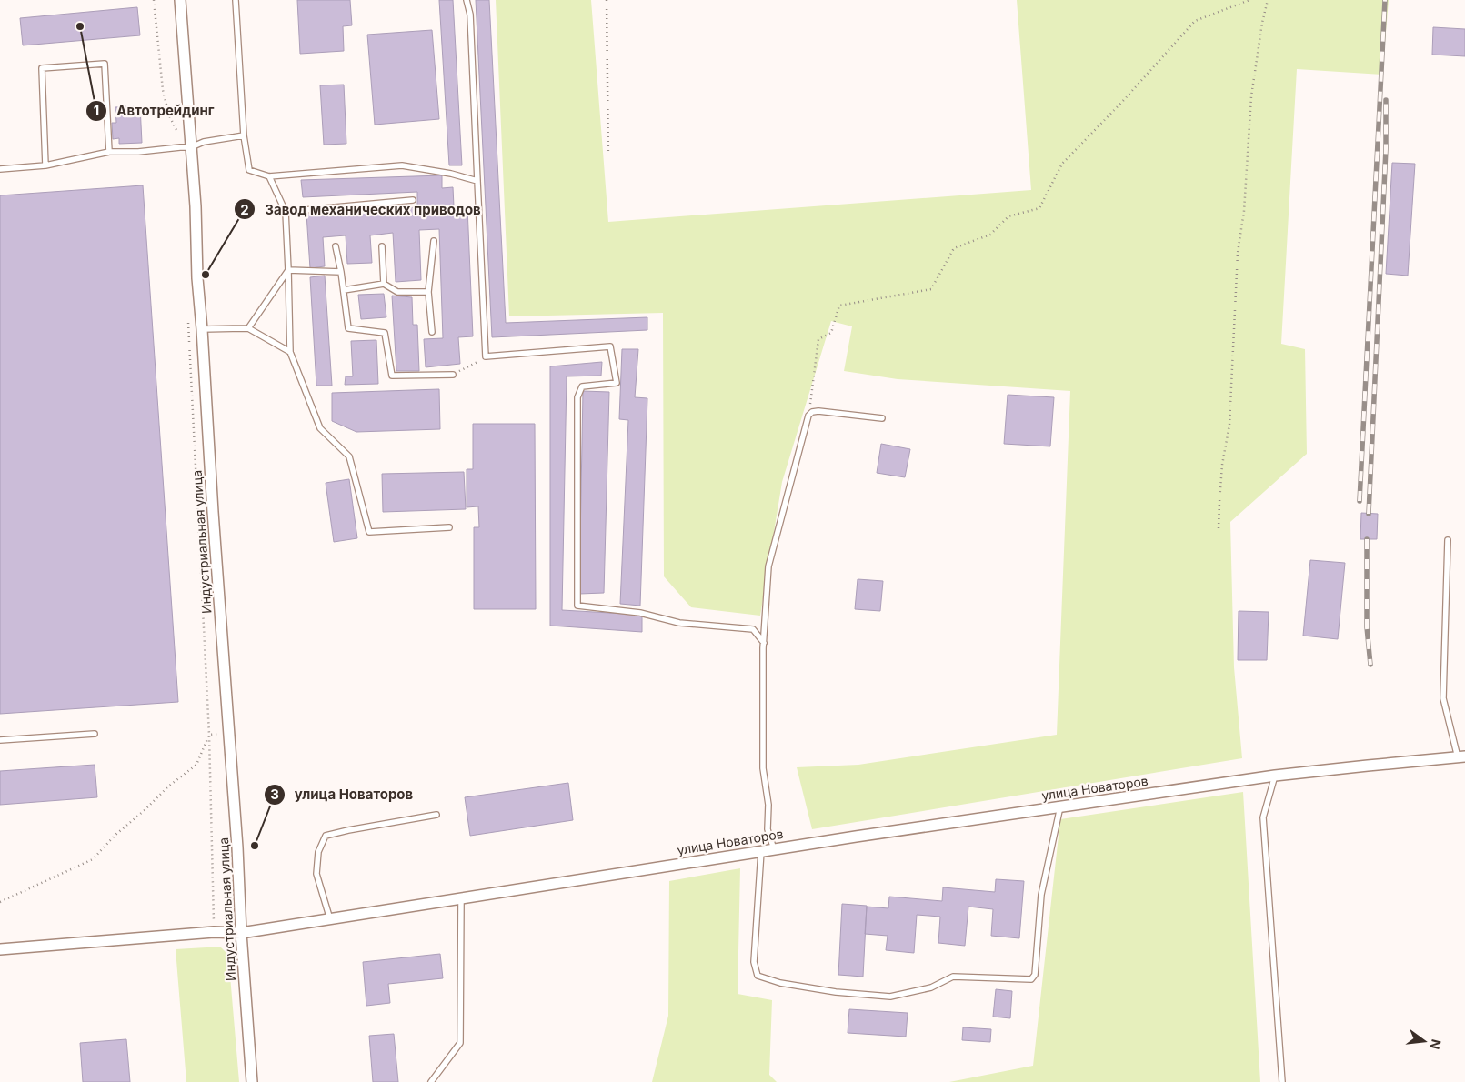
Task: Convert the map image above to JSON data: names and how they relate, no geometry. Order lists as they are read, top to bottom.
{
  "streets": {
    "street": ["Индустриальная улица", "улица Новаторов"]
  },
  "crossings": [
    ["Индустриальная улица", "улица Новаторов"]
  ],
  "places": ["Автотрейдинг", "Завод механических приводов", "улица Новаторов"],
  "north": "right"
}
